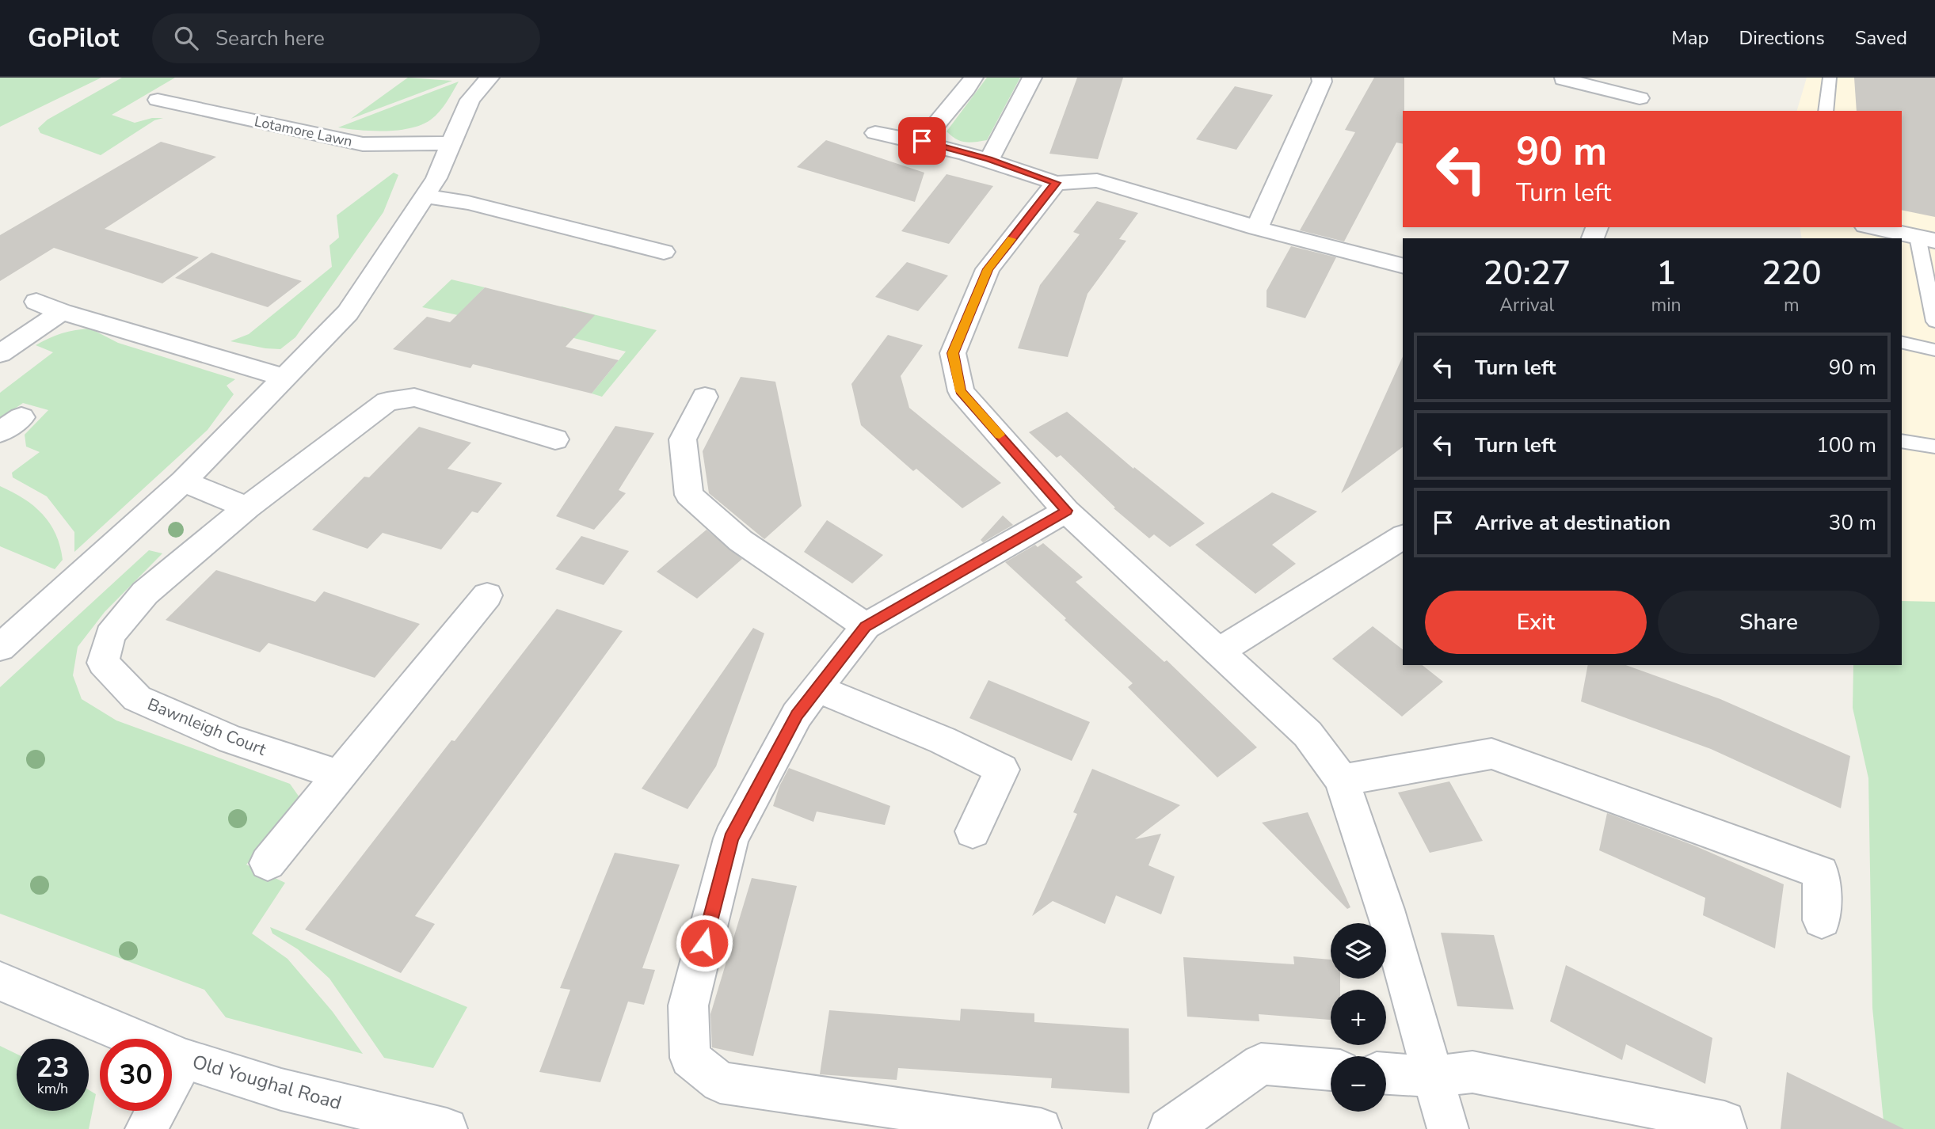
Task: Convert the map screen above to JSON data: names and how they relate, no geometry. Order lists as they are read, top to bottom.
{
  "streets": {
    "street": ["Lotamore Lawn", "Bawnleigh Court", "Old Youghal Road"]
  },
  "page": {
    "header": "GoPilot",
    "search": "Search here",
    "nav": ["Map", "Directions", "Saved"],
    "turn": ["90 m", "Turn left"],
    "eta": [
      "20:27",
      "Arrival",
      "1",
      "min",
      "220",
      "m"
    ],
    "list": [
      {
        "name": "Turn left",
        "value": "90 m"
      },
      {
        "name": "Turn left",
        "value": "100 m"
      },
      {
        "name": "Arrive at destination",
        "value": "30 m"
      }
    ],
    "buttons": ["Exit", "Share"],
    "map_buttons": ["+", "−"],
    "speed": "23 km/h",
    "limit": "30"
  }
}
